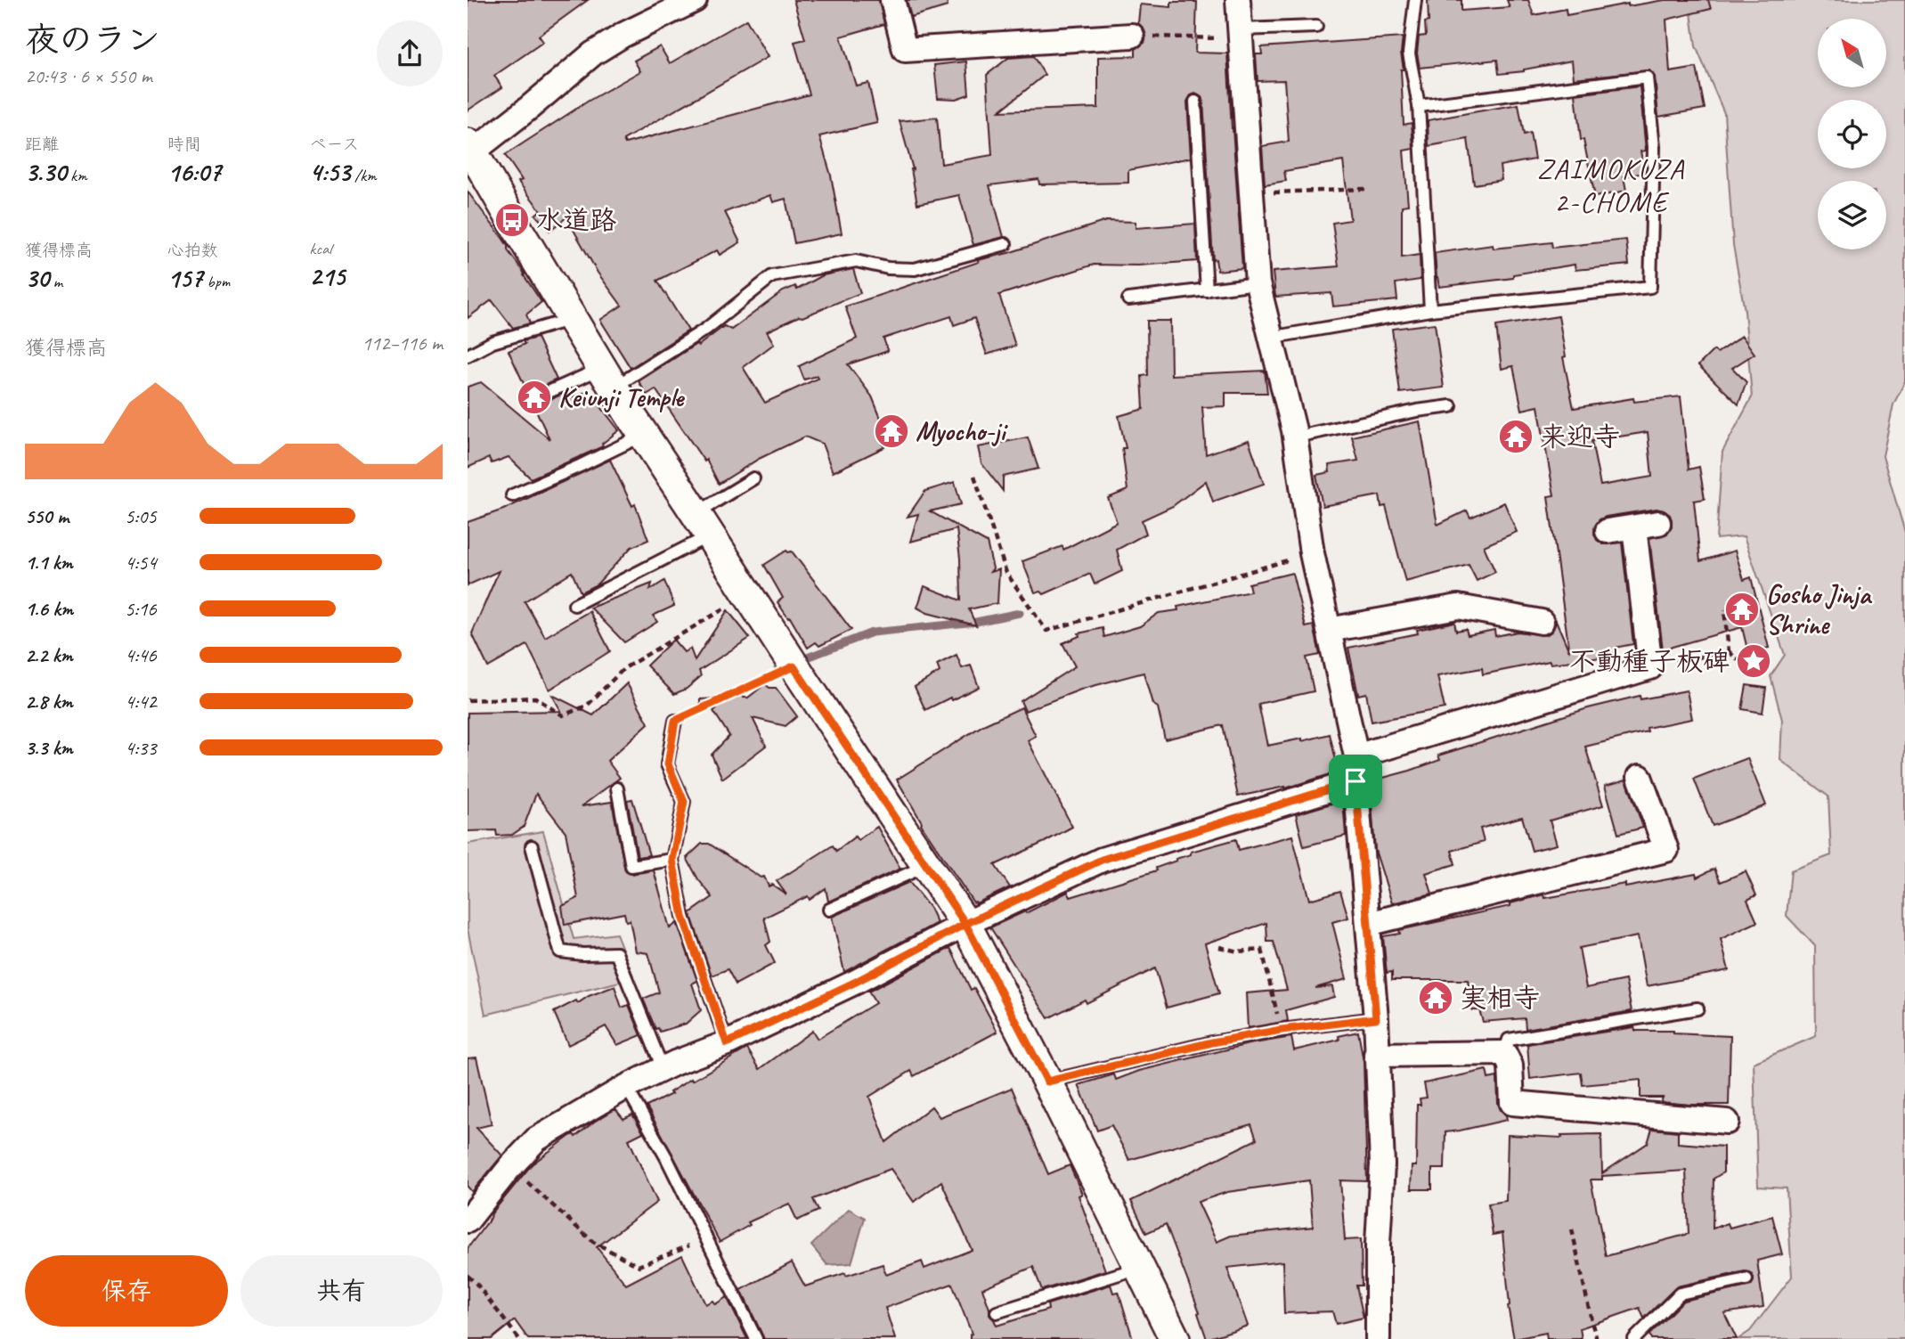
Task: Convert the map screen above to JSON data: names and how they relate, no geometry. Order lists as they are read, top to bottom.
{
  "districts": ["ZAIMOKUZA 2-CHOME"],
  "places": {
    "bus stop": ["水道路"],
    "temple": [
      "Keiunji Temple",
      "Myocho-ji",
      "来迎寺",
      "Gosho Jinja Shrine",
      "実相寺"
    ],
    "place": ["不動種子板碑"]
  },
  "north": "top left",
  "page": {
    "heading": ["夜のラン", "20:43 · 6 × 550 m"],
    "stats": [
      ["距離", "3.30 km"],
      ["時間", "16:07"],
      ["ペース", "4:53 /km"],
      ["獲得標高", "30 m"],
      ["心拍数", "157 bpm"],
      ["kcal", "215"]
    ],
    "chart": ["獲得標高", "112–116 m"],
    "list": [
      {
        "name": "550 m",
        "note": "5:05"
      },
      {
        "name": "1.1 km",
        "note": "4:54"
      },
      {
        "name": "1.6 km",
        "note": "5:16"
      },
      {
        "name": "2.2 km",
        "note": "4:46"
      },
      {
        "name": "2.8 km",
        "note": "4:42"
      },
      {
        "name": "3.3 km",
        "note": "4:33"
      }
    ],
    "buttons": ["保存", "共有"]
  }
}
